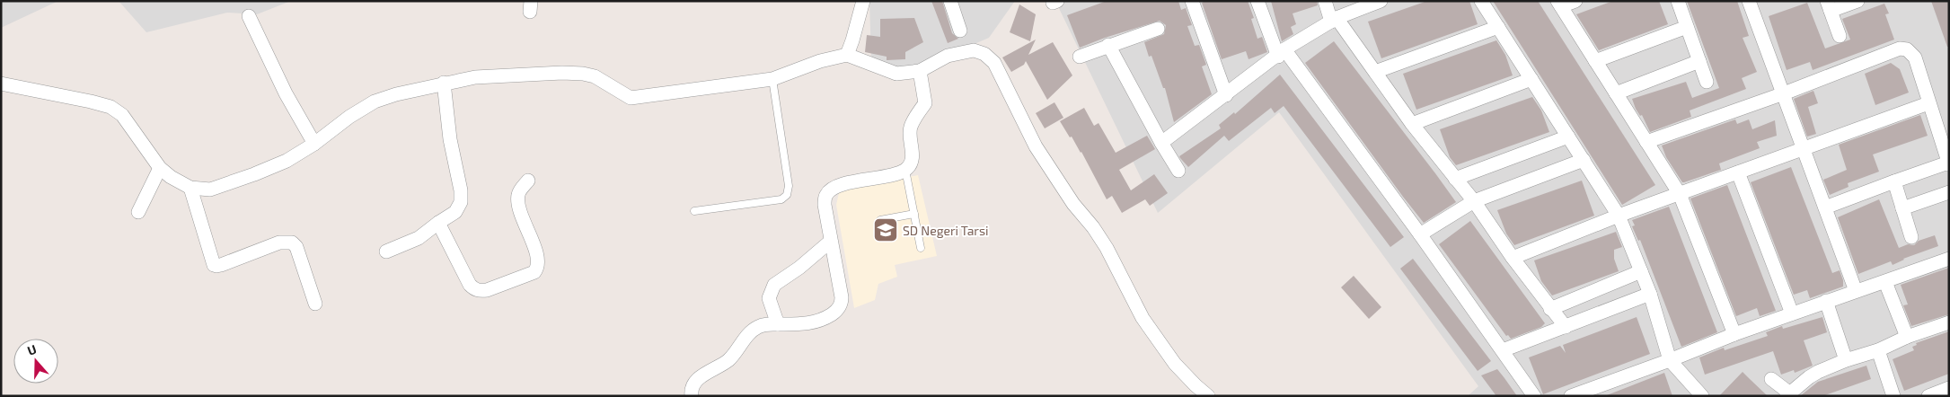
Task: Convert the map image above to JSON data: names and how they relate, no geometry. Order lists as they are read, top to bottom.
{
  "places": {
    "school or university": ["SD Negeri Tarsi"]
  },
  "north": "top"
}
